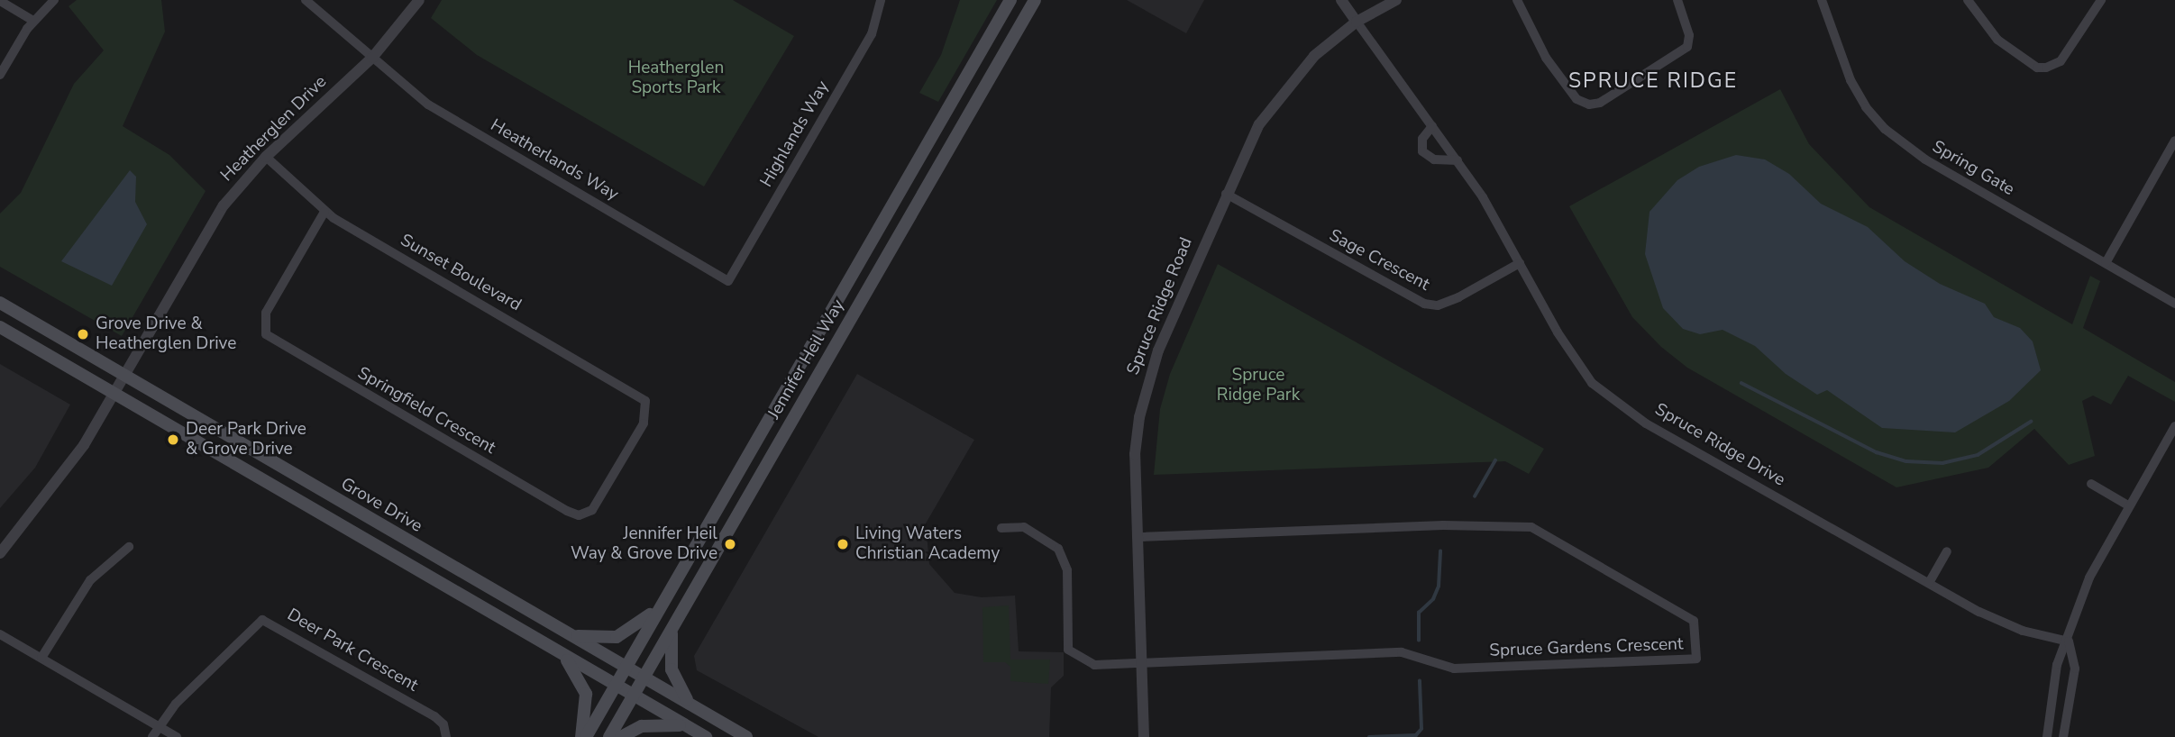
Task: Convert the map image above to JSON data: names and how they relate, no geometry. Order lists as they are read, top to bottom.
{
  "streets": {
    "main road": ["Jennifer Heil Way", "Grove Drive"],
    "street": [
      "Heatherglen Drive",
      "Highlands Way",
      "Heatherlands Way",
      "Spring Gate",
      "Sage Crescent",
      "Sunset Boulevard",
      "Spruce Ridge Road",
      "Springfield Crescent",
      "Spruce Ridge Drive",
      "Spruce Gardens Crescent",
      "Deer Park Crescent"
    ]
  },
  "crossings": [
    ["Heatherglen Drive", "Heatherlands Way"],
    ["Heatherglen Drive", "Sunset Boulevard"],
    ["Heatherglen Drive", "Grove Drive"],
    ["Highlands Way", "Heatherlands Way"],
    ["Sage Crescent", "Spruce Ridge Road"],
    ["Sage Crescent", "Spruce Ridge Drive"],
    ["Sunset Boulevard", "Springfield Crescent"],
    ["Spruce Ridge Road", "Spruce Ridge Drive"],
    ["Spruce Ridge Road", "Spruce Gardens Crescent"],
    ["Jennifer Heil Way", "Grove Drive"]
  ],
  "districts": ["SPRUCE RIDGE"],
  "parks": ["Heatherglen Sports Park", "Spruce Ridge Park"],
  "places": [
    "Grove Drive & Heatherglen Drive",
    "Deer Park Drive & Grove Drive",
    "Jennifer Heil Way & Grove Drive",
    "Living Waters Christian Academy"
  ]
}
